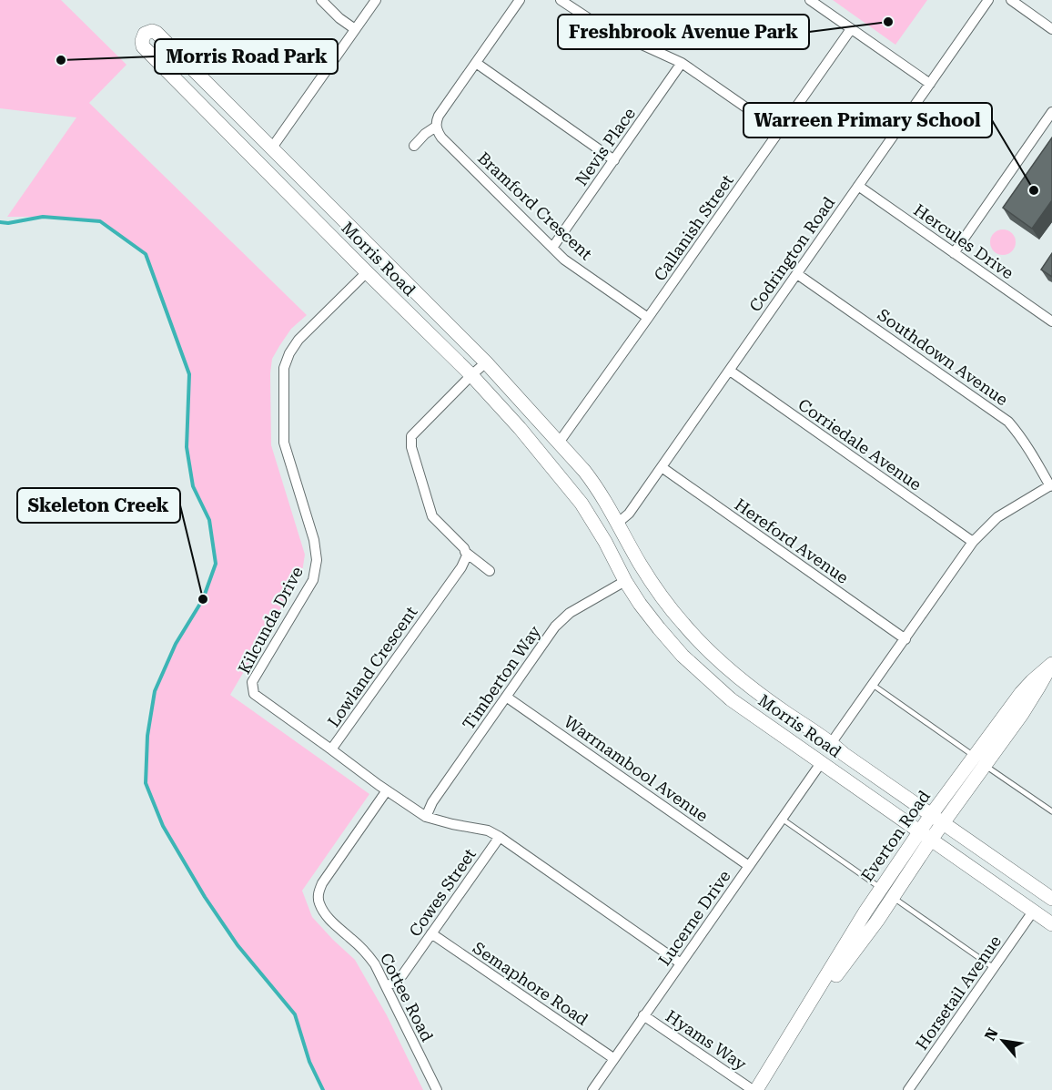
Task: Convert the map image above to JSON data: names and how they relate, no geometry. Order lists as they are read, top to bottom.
{
  "streets": {
    "street": [
      "Nevis Place",
      "Bramford Crescent",
      "Callanish Street",
      "Hercules Drive",
      "Codrington Road",
      "Morris Road",
      "Southdown Avenue",
      "Corriedale Avenue",
      "Hereford Avenue",
      "Kilcunda Drive",
      "Lowland Crescent",
      "Timberton Way",
      "Warrnambool Avenue",
      "Everton Road",
      "Cowes Street",
      "Lucerne Drive",
      "Semaphore Road",
      "Horsetail Avenue",
      "Cottee Road",
      "Hyams Way"
    ]
  },
  "crossings": [
    ["Nevis Place", "Bramford Crescent"],
    ["Bramford Crescent", "Callanish Street"],
    ["Callanish Street", "Morris Road"],
    ["Hercules Drive", "Codrington Road"],
    ["Codrington Road", "Morris Road"],
    ["Codrington Road", "Southdown Avenue"],
    ["Codrington Road", "Corriedale Avenue"],
    ["Codrington Road", "Hereford Avenue"],
    ["Morris Road", "Kilcunda Drive"],
    ["Morris Road", "Timberton Way"],
    ["Morris Road", "Everton Road"],
    ["Morris Road", "Lucerne Drive"],
    ["Morris Road", "Horsetail Avenue"],
    ["Kilcunda Drive", "Lowland Crescent"],
    ["Lowland Crescent", "Cottee Road"],
    ["Timberton Way", "Warrnambool Avenue"],
    ["Warrnambool Avenue", "Lucerne Drive"],
    ["Everton Road", "Hyams Way"],
    ["Cowes Street", "Semaphore Road"],
    ["Cowes Street", "Cottee Road"],
    ["Lucerne Drive", "Semaphore Road"],
    ["Lucerne Drive", "Hyams Way"]
  ],
  "places": [
    "Freshbrook Avenue Park",
    "Morris Road Park",
    "Warreen Primary School",
    "Skeleton Creek"
  ],
  "north": "top left"
}
